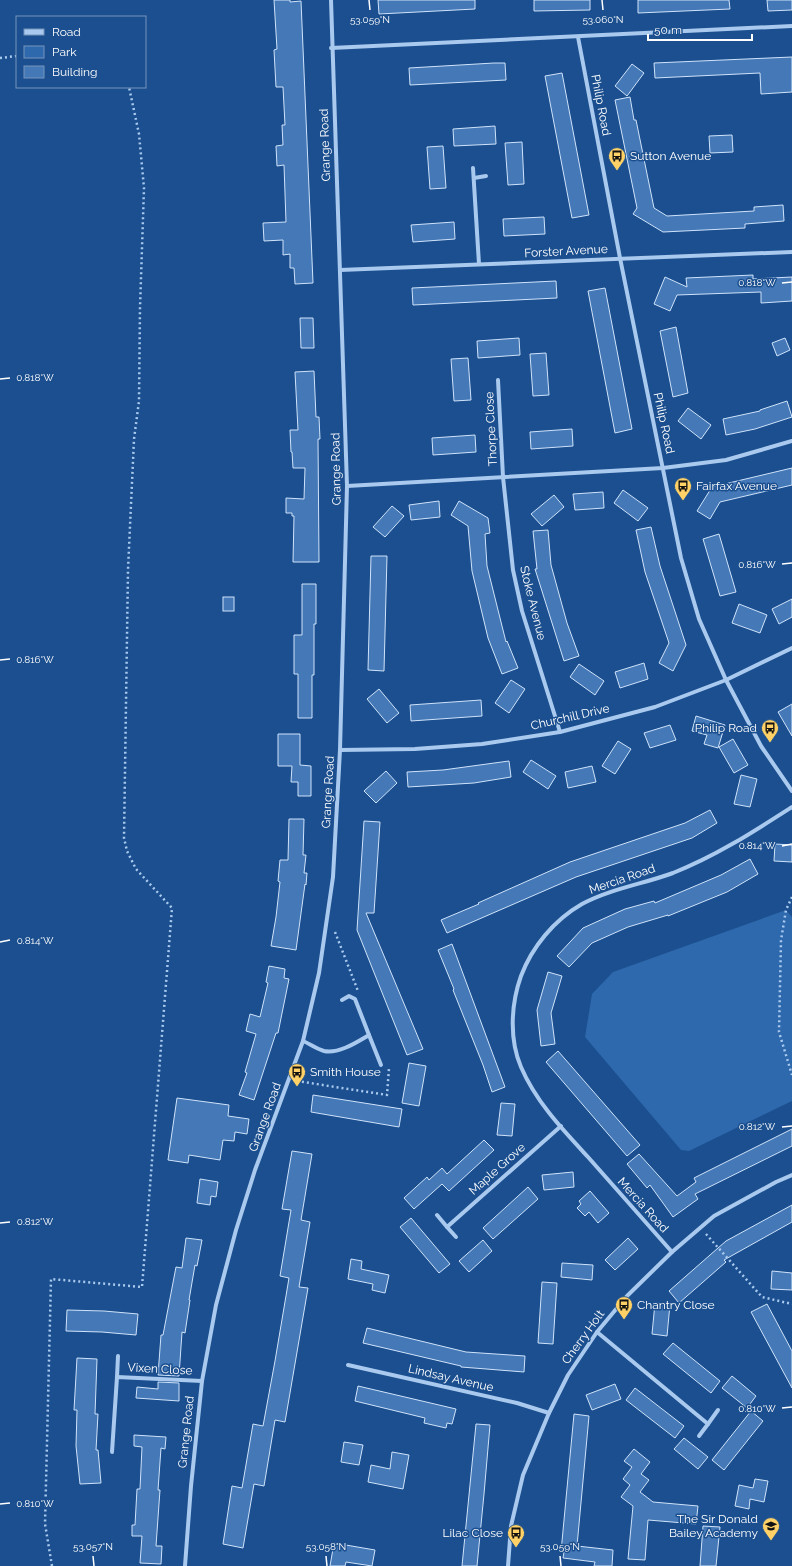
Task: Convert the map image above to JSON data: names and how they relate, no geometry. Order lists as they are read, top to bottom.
{
  "streets": {
    "street": [
      "Philip Road",
      "Grange Road",
      "Forster Avenue",
      "Thorpe Close",
      "Stoke Avenue",
      "Churchill Drive",
      "Mercia Road",
      "Maple Grove",
      "Cherry Holt",
      "Vixen Close",
      "Lindsay Avenue"
    ]
  },
  "crossings": [
    ["Philip Road", "Forster Avenue"],
    ["Philip Road", "Churchill Drive"],
    ["Grange Road", "Forster Avenue"],
    ["Grange Road", "Churchill Drive"],
    ["Grange Road", "Vixen Close"],
    ["Thorpe Close", "Stoke Avenue"],
    ["Stoke Avenue", "Churchill Drive"],
    ["Mercia Road", "Maple Grove"],
    ["Mercia Road", "Cherry Holt"],
    ["Cherry Holt", "Lindsay Avenue"]
  ],
  "places": {
    "bus stop": [
      "Sutton Avenue",
      "Fairfax Avenue",
      "Philip Road",
      "Smith House",
      "Chantry Close",
      "Lilac Close"
    ],
    "school or university": ["The Sir Donald Bailey Academy"]
  },
  "legend": ["Road", "Park", "Building"],
  "scale_bar": "50 m",
  "coordinates": [
    "53.059°N",
    "53.060°N",
    "0.818°W",
    "0.816°W",
    "0.814°W",
    "0.812°W",
    "0.810°W",
    "53.057°N",
    "53.058°N"
  ]
}
